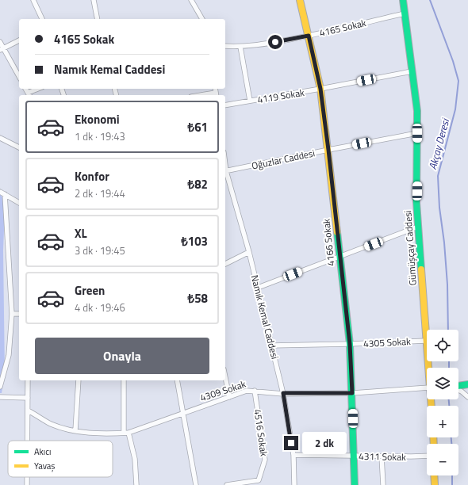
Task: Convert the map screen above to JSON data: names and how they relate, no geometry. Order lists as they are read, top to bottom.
{
  "streets": {
    "street": [
      "4165 Sokak",
      "4119 Sokak",
      "Oğuzlar Caddesi",
      "4166 Sokak",
      "Gümüşçay Caddesi",
      "Namık Kemal Caddesi",
      "4305 Sokak",
      "4309 Sokak",
      "4516 Sokak",
      "4311 Sokak"
    ]
  },
  "crossings": [
    ["4165 Sokak", "4166 Sokak"],
    ["4165 Sokak", "Gümüşçay Caddesi"],
    ["4119 Sokak", "4166 Sokak"],
    ["4119 Sokak", "Gümüşçay Caddesi"],
    ["Oğuzlar Caddesi", "4166 Sokak"],
    ["Oğuzlar Caddesi", "Gümüşçay Caddesi"],
    ["Oğuzlar Caddesi", "Namık Kemal Caddesi"],
    ["4166 Sokak", "4305 Sokak"],
    ["4166 Sokak", "4309 Sokak"],
    ["4166 Sokak", "4311 Sokak"],
    ["Gümüşçay Caddesi", "4305 Sokak"],
    ["Namık Kemal Caddesi", "4305 Sokak"],
    ["Namık Kemal Caddesi", "4309 Sokak"],
    ["Namık Kemal Caddesi", "4311 Sokak"],
    ["4309 Sokak", "4516 Sokak"]
  ],
  "water": ["Akçay Deresi"],
  "legend": ["Akıcı", "Yavaş"],
  "page": {
    "banner": ["4165 Sokak", "Namık Kemal Caddesi"],
    "list": [
      {
        "name": "Ekonomi",
        "note": "1 dk · 19:43",
        "value": "₺61"
      },
      {
        "name": "Konfor",
        "note": "2 dk · 19:44",
        "value": "₺82"
      },
      {
        "name": "XL",
        "note": "3 dk · 19:45",
        "value": "₺103"
      },
      {
        "name": "Green",
        "note": "4 dk · 19:46",
        "value": "₺58"
      }
    ],
    "map_buttons": ["+", "−"],
    "buttons": "Onayla",
    "bubble": "2 dk"
  }
}
